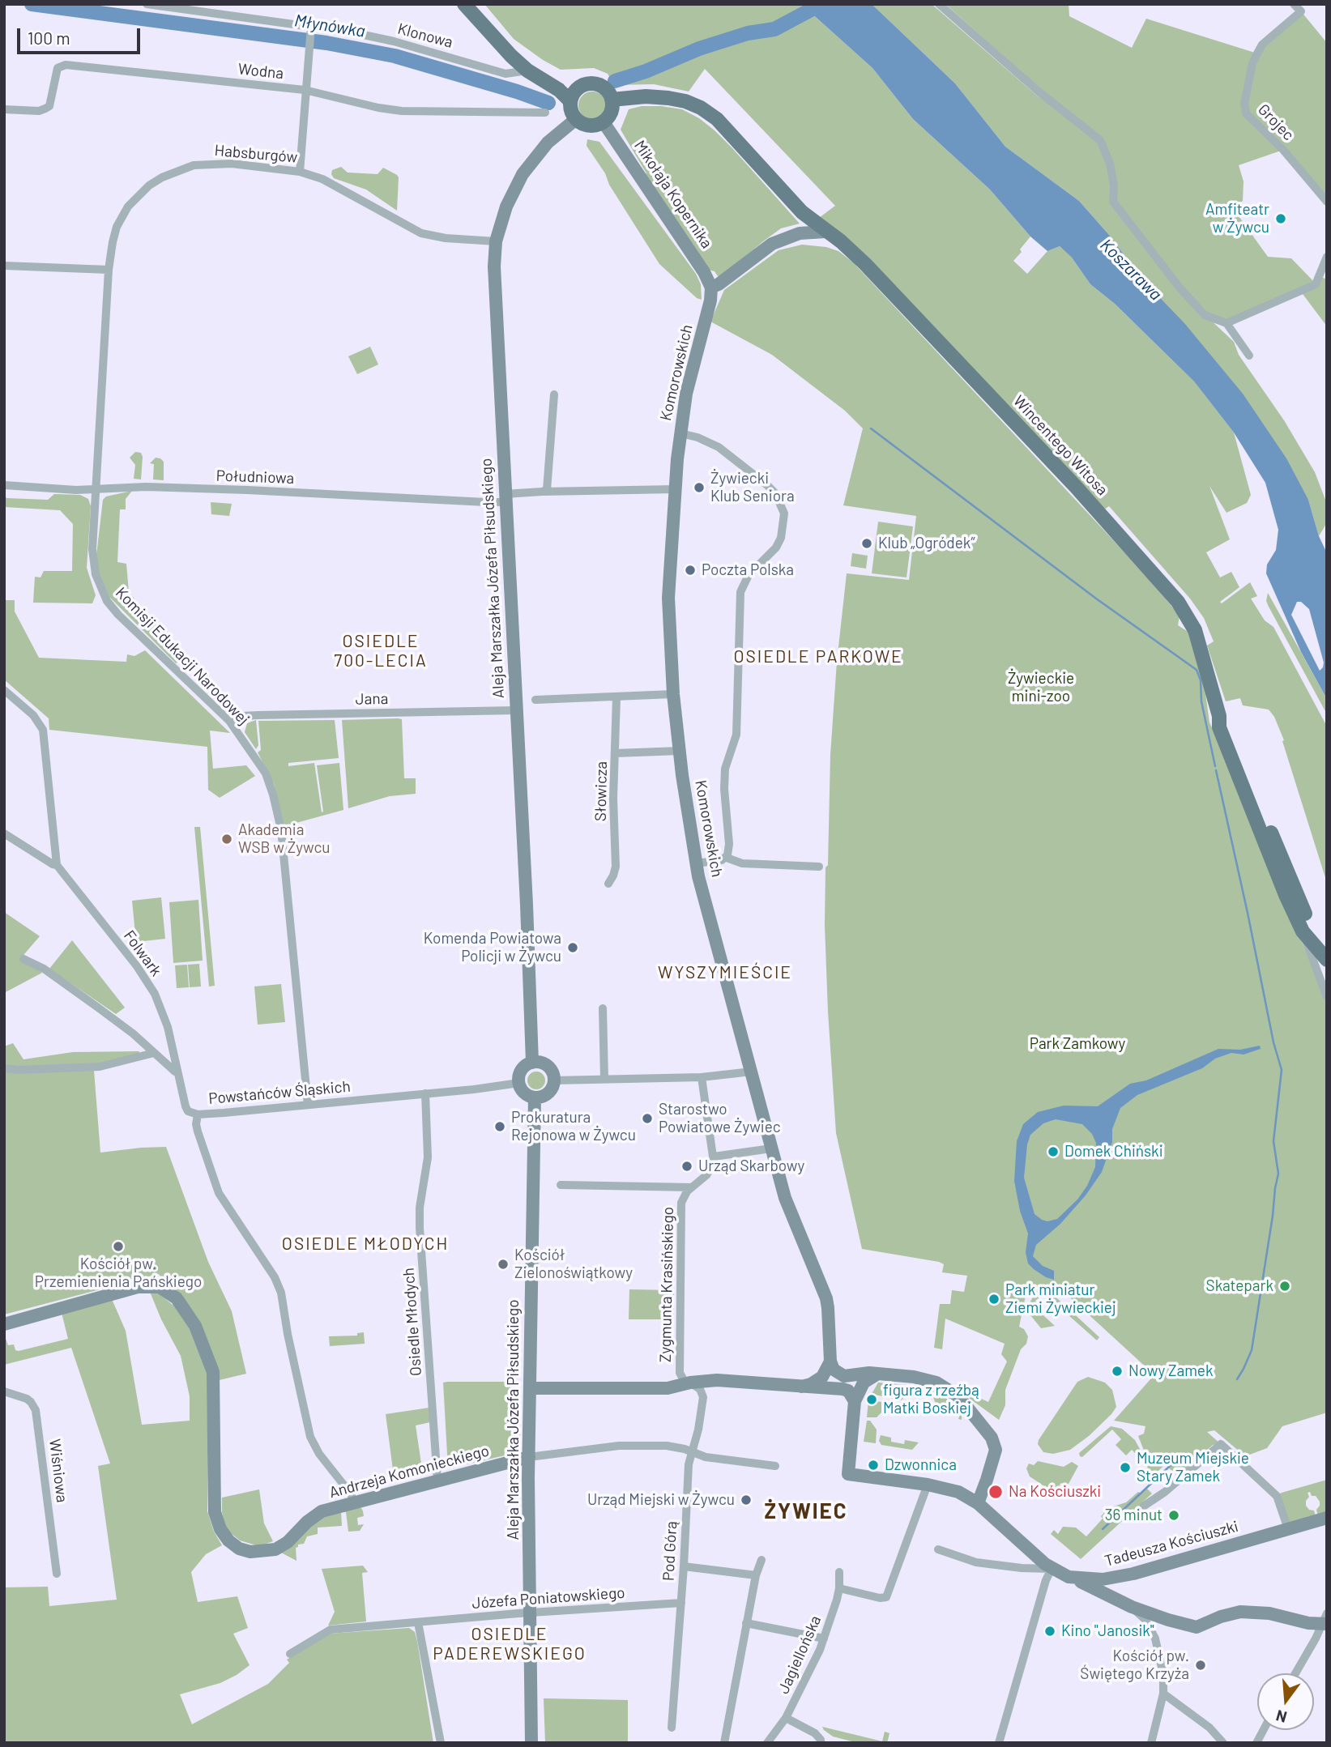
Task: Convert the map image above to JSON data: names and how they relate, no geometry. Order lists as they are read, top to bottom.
{
  "streets": {
    "main road": ["Wincentego Witosa"],
    "street": [
      "Klonowa",
      "Wodna",
      "Grojec",
      "Habsburgów",
      "Mikołaja Kopernika",
      "Komorowskich",
      "Południowa",
      "Aleja Marszałka Józefa Piłsudskiego",
      "Komisji Edukacji Narodowej",
      "Jana",
      "Słowicza",
      "Folwark",
      "Powstańców Śląskich",
      "Zygmunta Krasińskiego",
      "Osiedle Młodych",
      "Wiśniowa",
      "Andrzeja Komonieckiego",
      "Tadeusza Kościuszki",
      "Pod Górą",
      "Józefa Poniatowskiego",
      "Jagiellońska"
    ]
  },
  "crossings": [
    ["Habsburgów", "Południowa"],
    ["Habsburgów", "Aleja Marszałka Józefa Piłsudskiego"],
    ["Habsburgów", "Komisji Edukacji Narodowej"],
    ["Mikołaja Kopernika", "Komorowskich"],
    ["Mikołaja Kopernika", "Wincentego Witosa"],
    ["Mikołaja Kopernika", "Aleja Marszałka Józefa Piłsudskiego"],
    ["Komorowskich", "Południowa"],
    ["Wincentego Witosa", "Aleja Marszałka Józefa Piłsudskiego"],
    ["Południowa", "Aleja Marszałka Józefa Piłsudskiego"],
    ["Południowa", "Komisji Edukacji Narodowej"],
    ["Aleja Marszałka Józefa Piłsudskiego", "Jana"],
    ["Aleja Marszałka Józefa Piłsudskiego", "Powstańców Śląskich"],
    ["Aleja Marszałka Józefa Piłsudskiego", "Andrzeja Komonieckiego"],
    ["Aleja Marszałka Józefa Piłsudskiego", "Józefa Poniatowskiego"],
    ["Komisji Edukacji Narodowej", "Jana"],
    ["Komisji Edukacji Narodowej", "Powstańców Śląskich"],
    ["Folwark", "Powstańców Śląskich"],
    ["Powstańców Śląskich", "Osiedle Młodych"],
    ["Powstańców Śląskich", "Andrzeja Komonieckiego"],
    ["Zygmunta Krasińskiego", "Pod Górą"],
    ["Osiedle Młodych", "Andrzeja Komonieckiego"],
    ["Andrzeja Komonieckiego", "Pod Górą"],
    ["Pod Górą", "Józefa Poniatowskiego"]
  ],
  "districts": [
    "OSIEDLE 700-LECIA",
    "OSIEDLE PARKOWE",
    "WYSZYMIEŚCIE",
    "OSIEDLE MŁODYCH",
    "ŻYWIEC",
    "OSIEDLE PADEREWSKIEGO"
  ],
  "water": ["Młynówka", "Koszarawa"],
  "parks": ["Żywieckie mini-zoo", "Park Zamkowy"],
  "places": [
    "Amfiteatr w Żywcu",
    "Żywiecki Klub Seniora",
    "Klub „Ogródek”",
    "Poczta Polska",
    "Akademia WSB w Żywcu",
    "Komenda Powiatowa Policji w Żywcu",
    "Starostwo Powiatowe Żywiec",
    "Prokuratura Rejonowa w Żywcu",
    "Domek Chiński",
    "Urząd Skarbowy",
    "Kościół pw. Przemienienia Pańskiego",
    "Kościół Zielonoświątkowy",
    "Skatepark",
    "Park miniatur Ziemi Żywieckiej",
    "Nowy Zamek",
    "figura z rzeźbą Matki Boskiej",
    "Dzwonnica",
    "Muzeum Miejskie Stary Zamek",
    "Na Kościuszki",
    "Urząd Miejski w Żywcu",
    "36 minut",
    "Kino \"Janosik\"",
    "Kościół pw. Świętego Krzyża"
  ],
  "scale_bar": "100 m",
  "north": "bottom"
}
